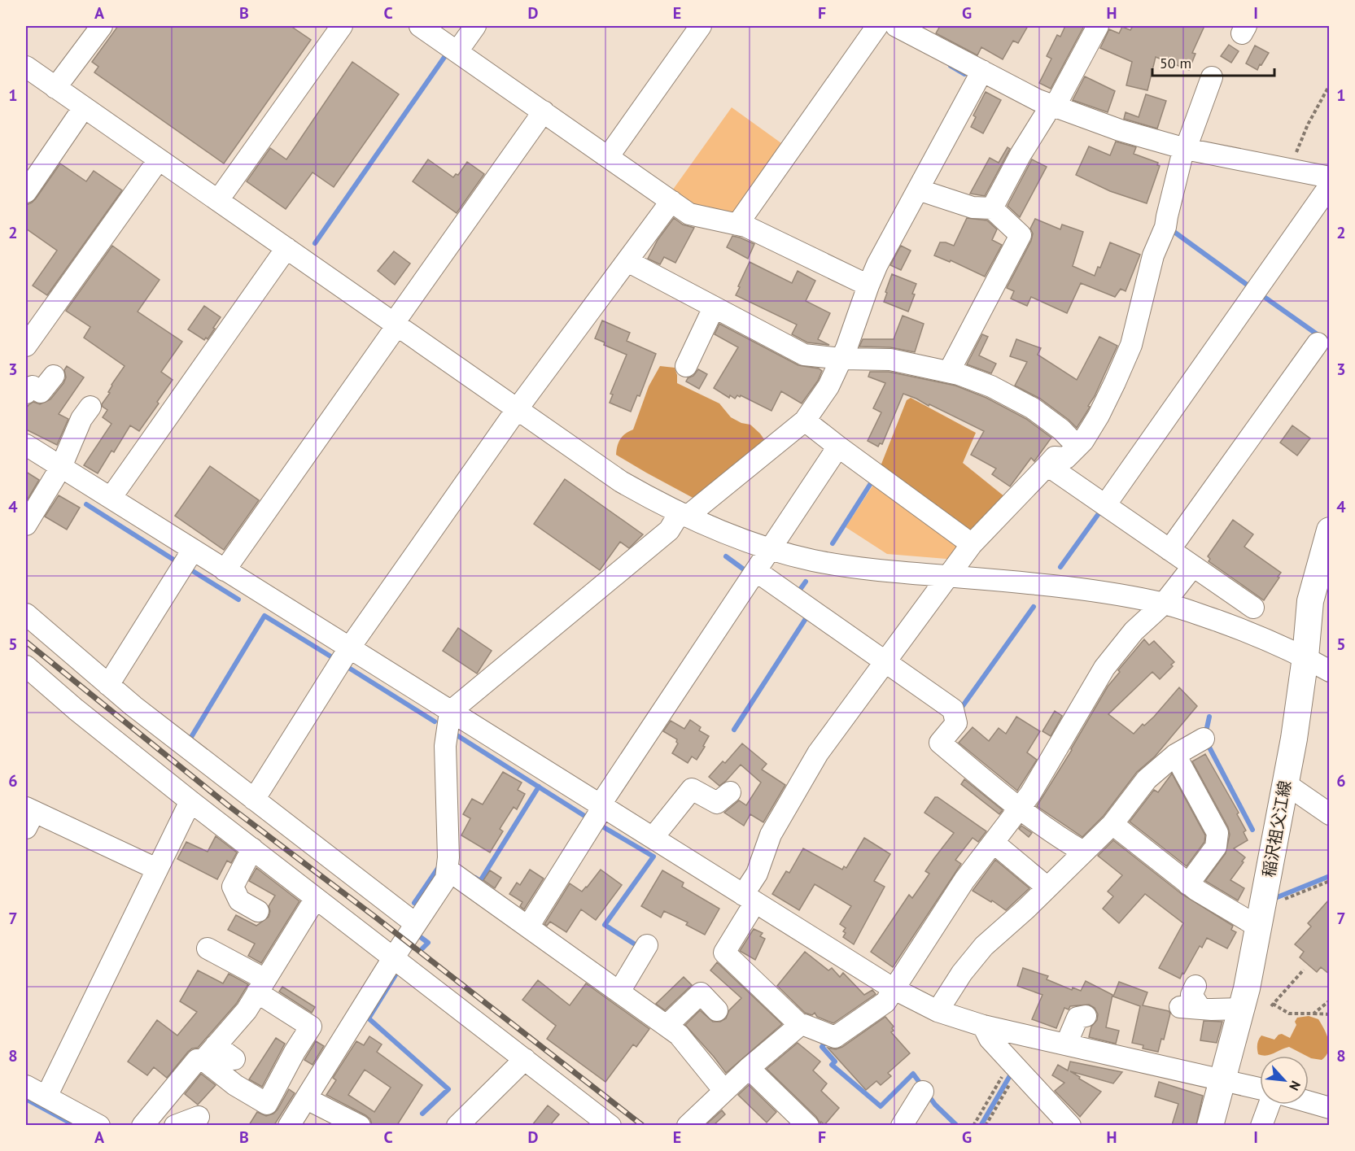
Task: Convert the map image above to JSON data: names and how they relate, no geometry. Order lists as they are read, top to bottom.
{
  "streets": {
    "main road": ["稲沢祖父江線"]
  },
  "scale_bar": "50 m",
  "north": "bottom right",
  "grid": {
    "columns": [
      "A",
      "B",
      "C",
      "D",
      "E",
      "F",
      "G",
      "H",
      "I"
    ],
    "rows": [
      "1",
      "2",
      "3",
      "4",
      "5",
      "6",
      "7",
      "8"
    ]
  }
}
